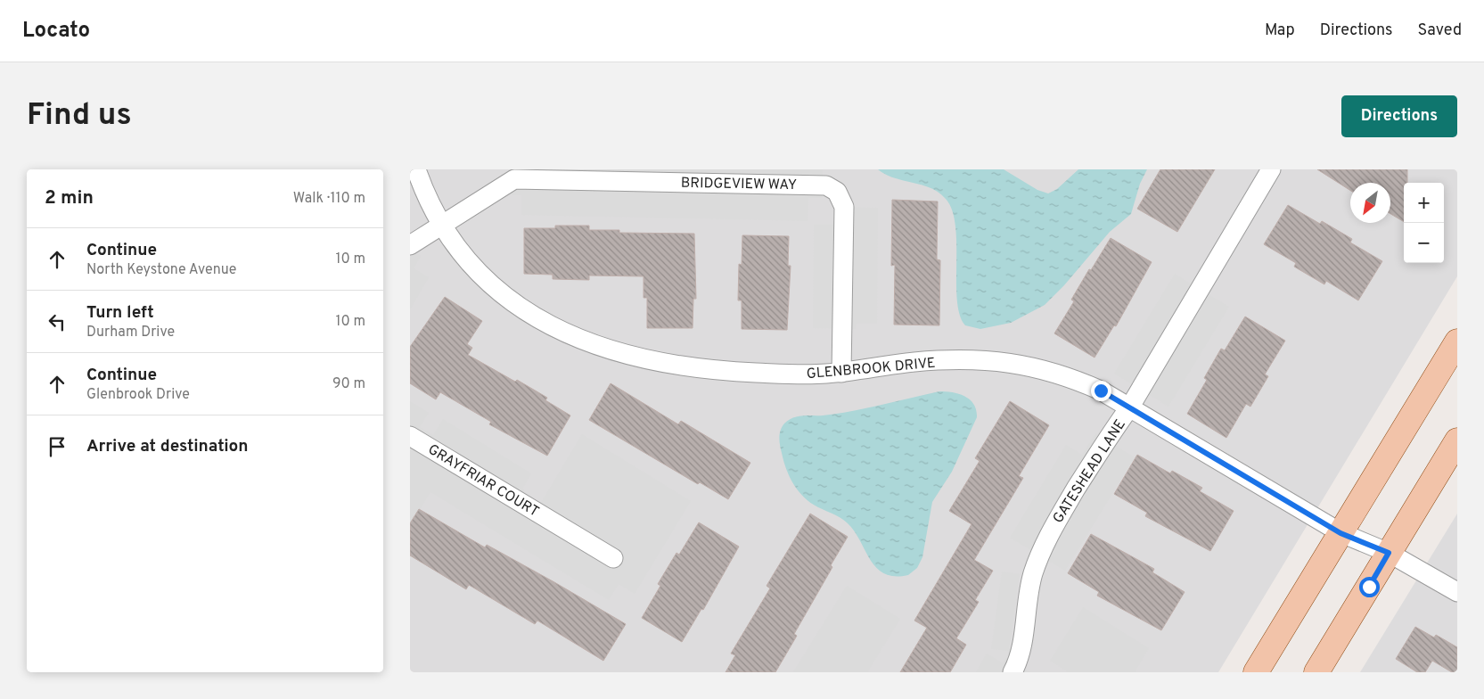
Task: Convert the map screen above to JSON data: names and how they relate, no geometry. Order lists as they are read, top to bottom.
{
  "streets": {
    "street": [
      "BRIDGEVIEW WAY",
      "GLENBROOK DRIVE",
      "GATESHEAD LANE",
      "GRAYFRIAR COURT"
    ]
  },
  "crossings": [
    ["BRIDGEVIEW WAY", "GLENBROOK DRIVE"],
    ["GLENBROOK DRIVE", "GATESHEAD LANE"]
  ],
  "north": "bottom left",
  "page": {
    "header": "Locato",
    "nav": ["Map", "Directions", "Saved"],
    "buttons": "Directions",
    "title": "Find us",
    "heading": ["2 min", "Walk · 110 m"],
    "map_buttons": ["+", "−"],
    "list": [
      ["Continue", "North Keystone Avenue", "10 m"],
      ["Turn left", "Durham Drive", "10 m"],
      ["Continue", "Glenbrook Drive", "90 m"],
      "Arrive at destination"
    ]
  }
}
